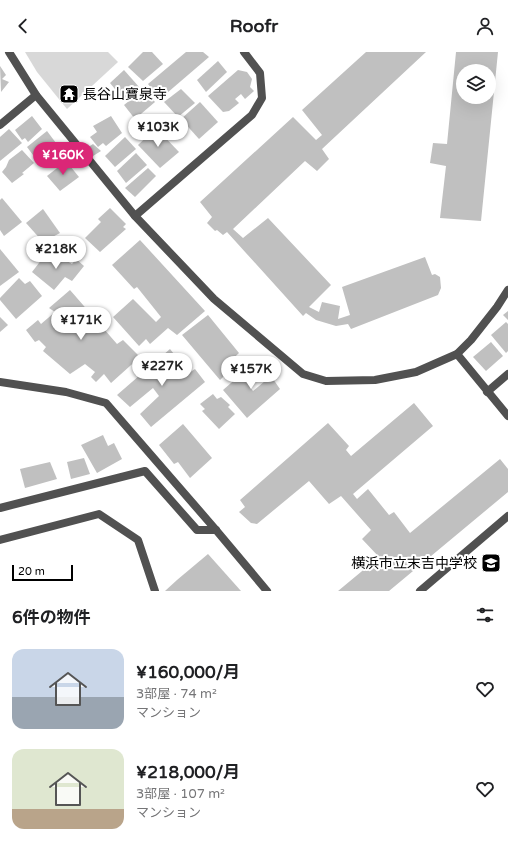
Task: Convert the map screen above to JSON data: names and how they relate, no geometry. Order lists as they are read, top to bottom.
{
  "places": {
    "temple": ["長谷山寶泉寺"],
    "school or university": ["横浜市立末吉中学校"]
  },
  "scale_bar": "20 m",
  "page": {
    "header": "Roofr",
    "price": [
      "¥103K",
      "¥160K",
      "¥218K",
      "¥171K",
      "¥227K",
      "¥157K"
    ],
    "scale": "20 m",
    "heading": "6件の物件",
    "list": [
      {
        "name": "¥160,000/月",
        "note": "3部屋 · 74 m² · マンション"
      },
      {
        "name": "¥218,000/月",
        "note": "3部屋 · 107 m² · マンション"
      }
    ]
  }
}
